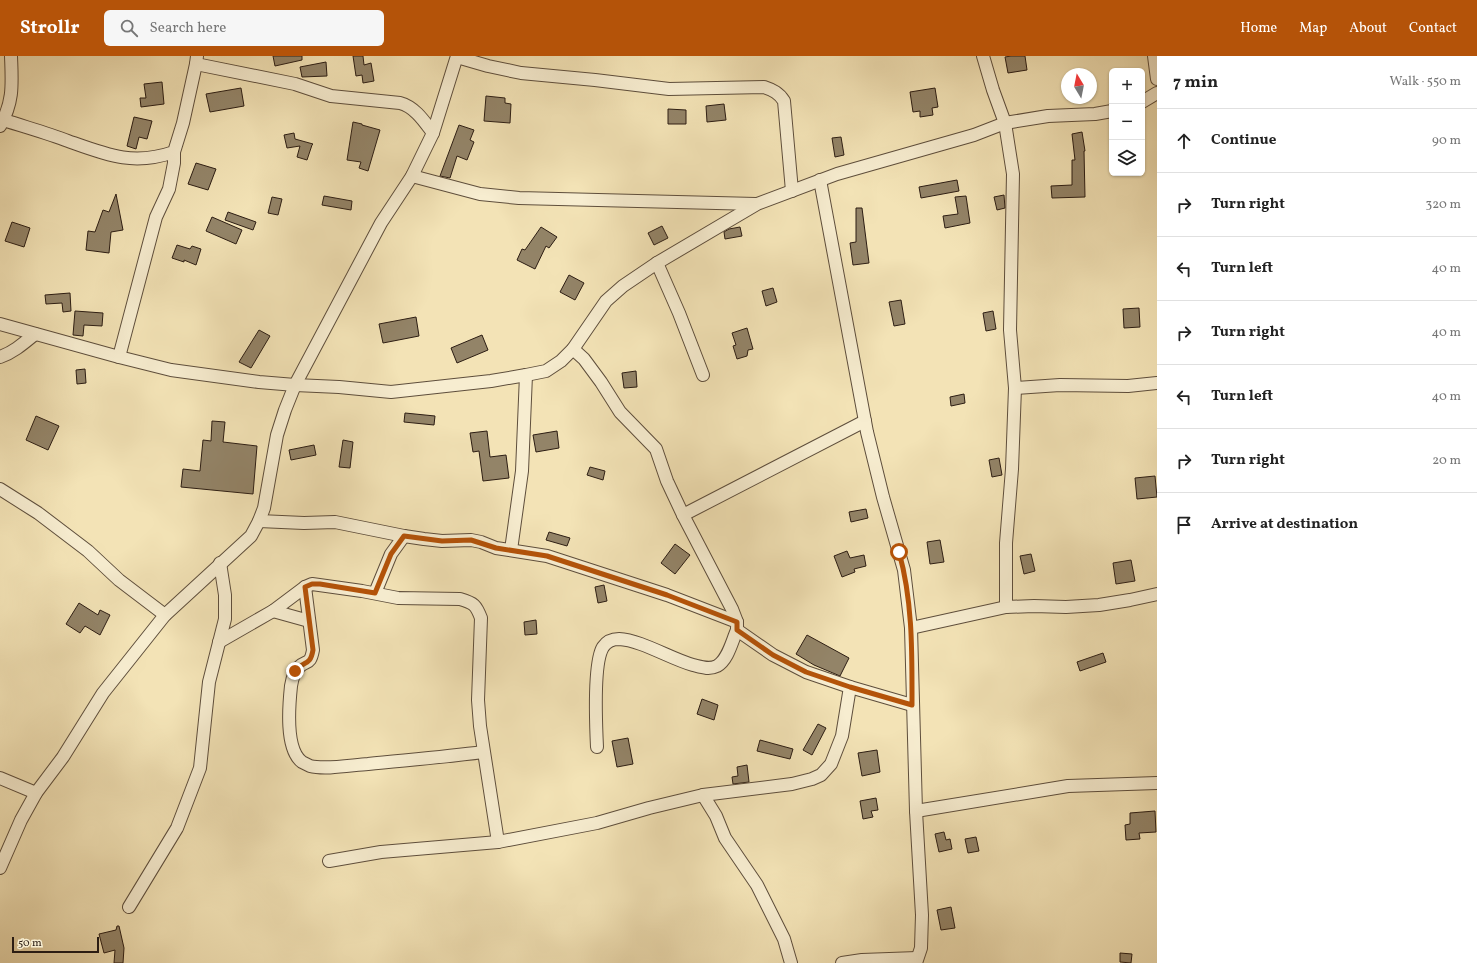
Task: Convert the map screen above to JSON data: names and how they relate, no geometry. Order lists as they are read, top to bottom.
{
  "scale_bar": "50 m",
  "north": "top",
  "page": {
    "header": "Strollr",
    "search": "Search here",
    "nav": [
      "Home",
      "Map",
      "About",
      "Contact"
    ],
    "heading": ["7 min", "Walk · 550 m"],
    "map_buttons": ["+", "−"],
    "list": [
      ["Continue", "90 m"],
      ["Turn right", "320 m"],
      ["Turn left", "40 m"],
      ["Turn right", "40 m"],
      ["Turn left", "40 m"],
      ["Turn right", "20 m"],
      "Arrive at destination"
    ],
    "scale": "50 m"
  }
}
